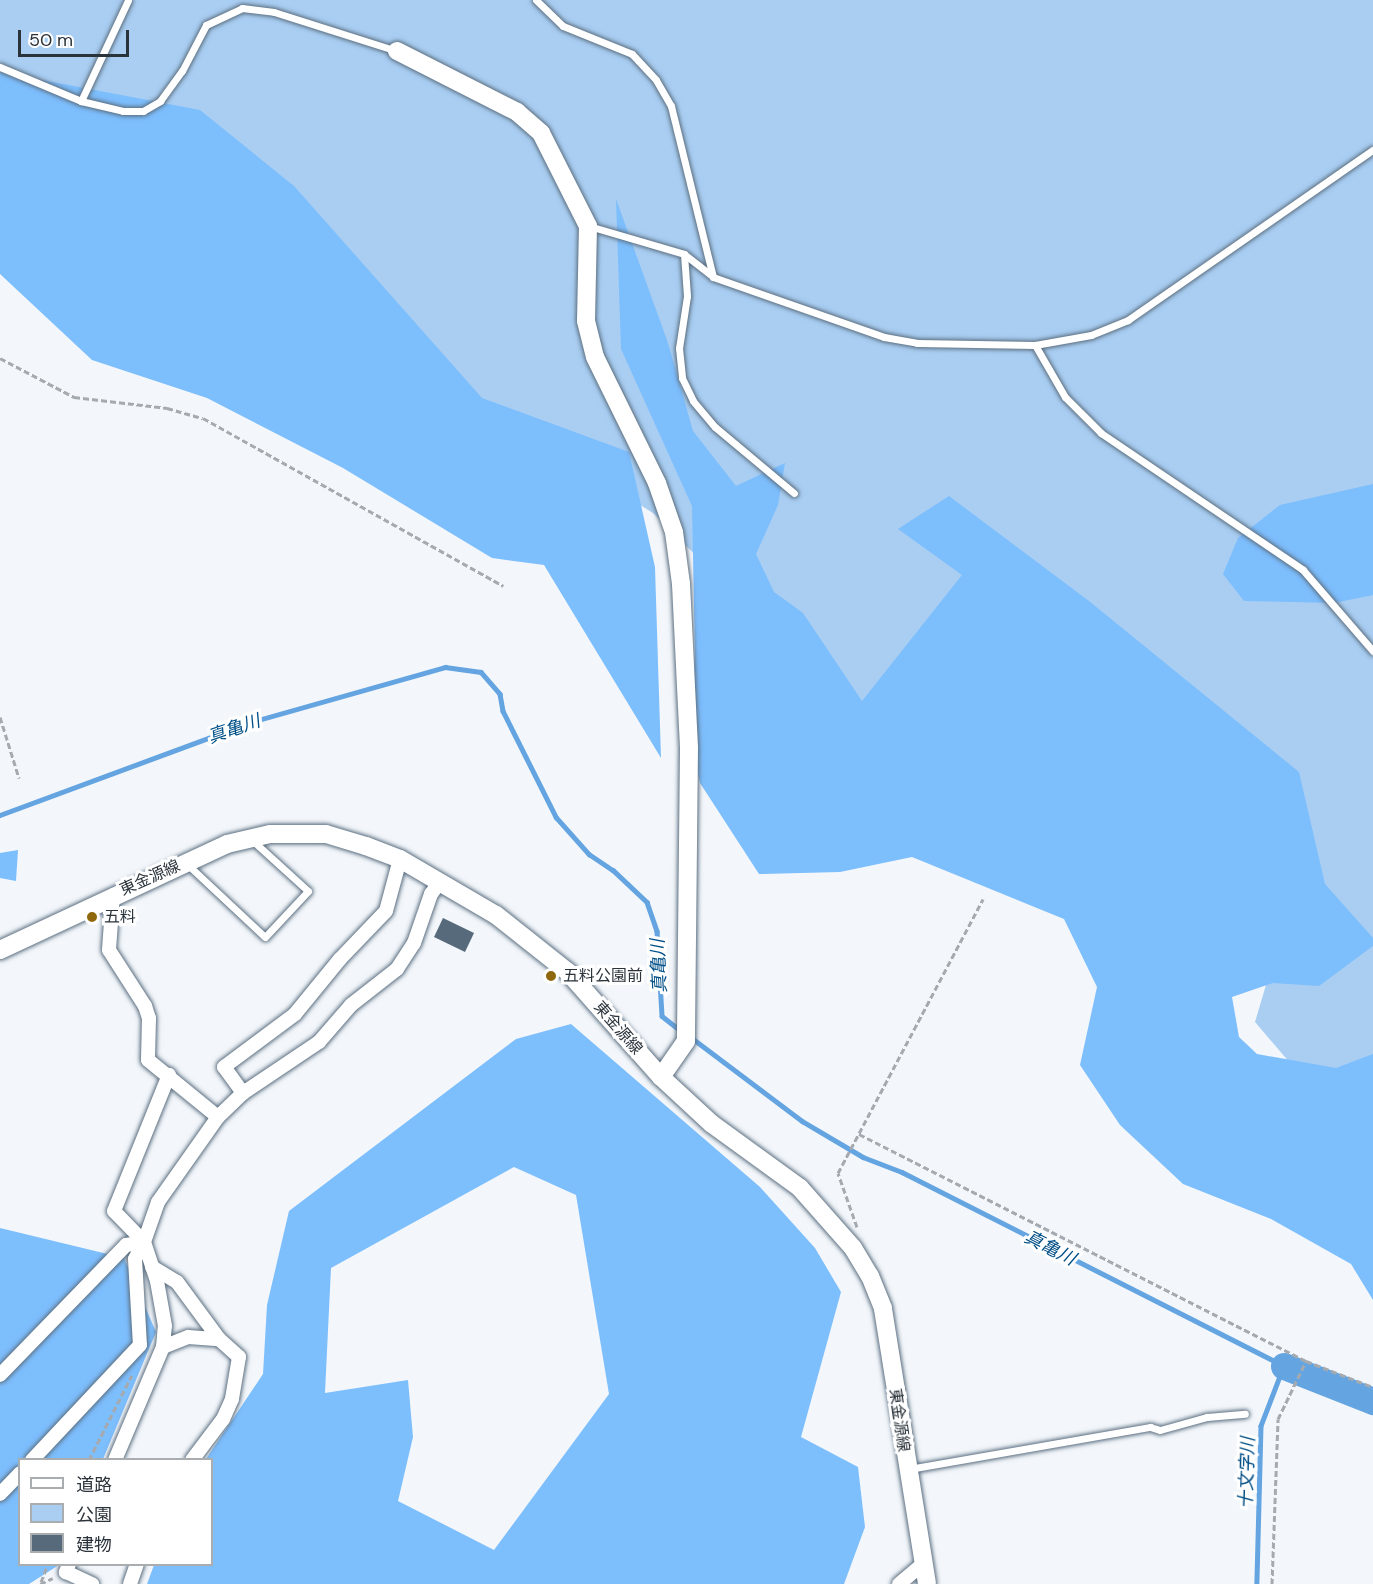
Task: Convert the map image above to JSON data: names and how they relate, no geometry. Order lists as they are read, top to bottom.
{
  "streets": {
    "main road": ["東金源線"]
  },
  "water": ["真亀川", "十文字川"],
  "places": ["五料", "五料公園前"],
  "legend": ["道路", "公園", "建物"],
  "scale_bar": "50 m"
}
